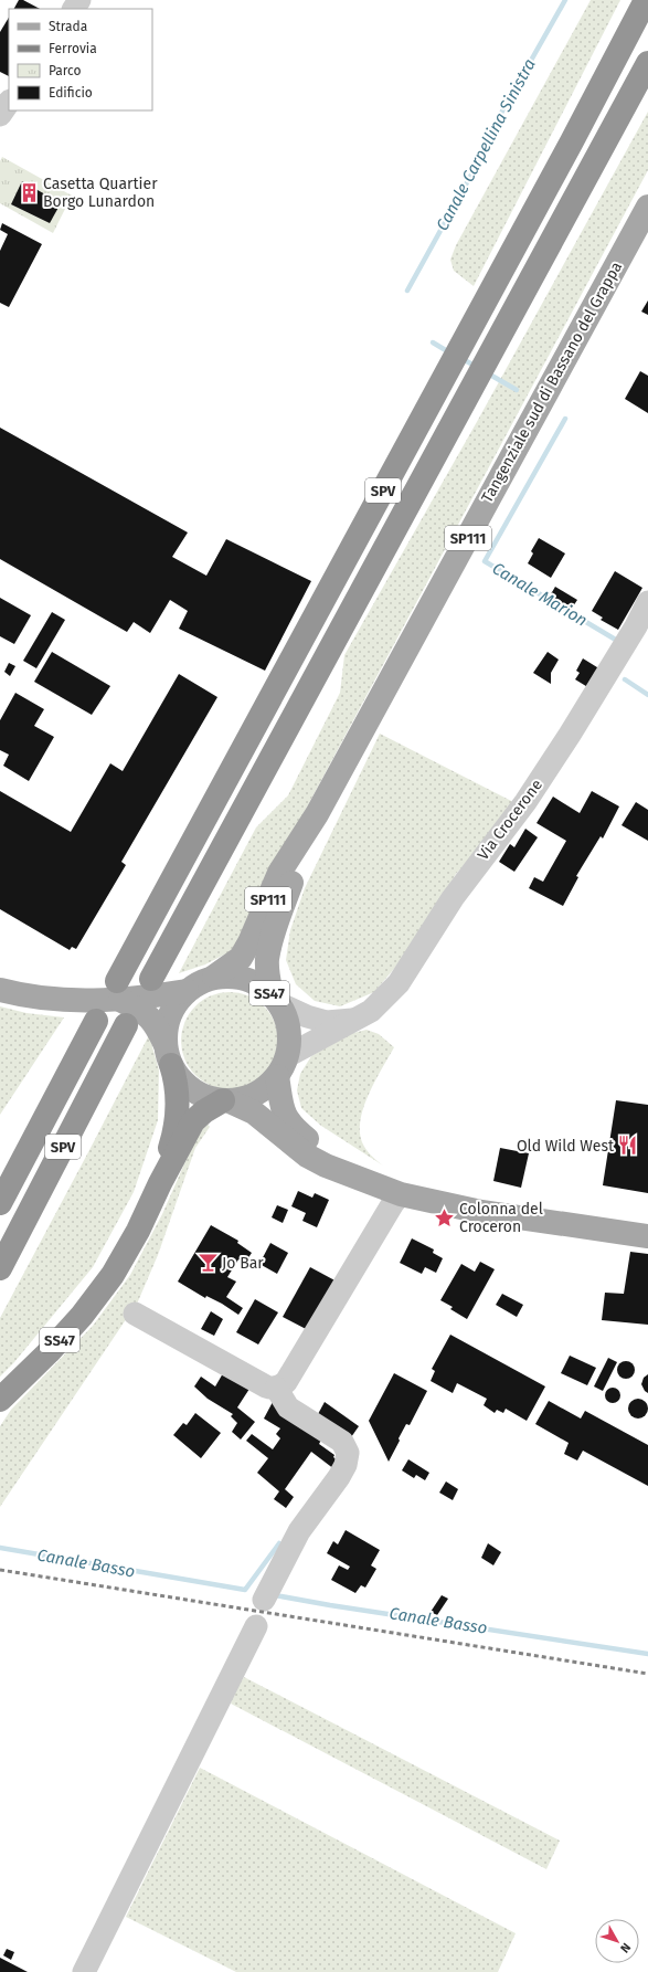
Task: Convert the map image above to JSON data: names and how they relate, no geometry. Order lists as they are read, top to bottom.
{
  "streets": {
    "highway": ["Tangenziale sud di Bassano del Grappa", "SPV", "SS47"],
    "main road": ["SP111"],
    "street": ["Via Crocerone"]
  },
  "crossings": [
    ["Tangenziale sud di Bassano del Grappa", "Via Crocerone"],
    ["Tangenziale sud di Bassano del Grappa", "SS47"],
    ["SPV", "SS47"],
    ["Via Crocerone", "SS47"]
  ],
  "water": ["Canale Carpellina Sinistra", "Canale Marion", "Canale Basso"],
  "places": {
    "building": ["Casetta Quartier Borgo Lunardon"],
    "restaurant": ["Old Wild West"],
    "place": ["Colonna del Croceron"],
    "bar": ["Jo Bar"]
  },
  "legend": [
    "Strada",
    "Ferrovia",
    "Parco",
    "Edificio"
  ],
  "north": "bottom right"
}
